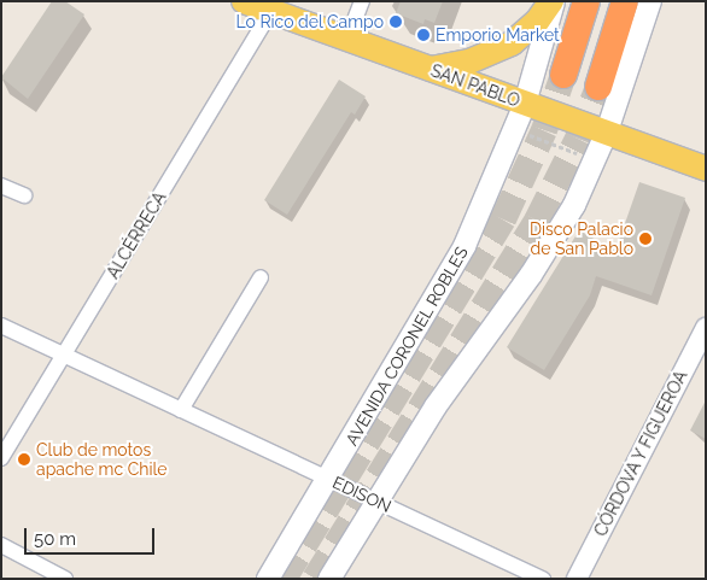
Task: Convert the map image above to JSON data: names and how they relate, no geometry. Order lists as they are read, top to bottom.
{
  "streets": {
    "main road": ["SAN PABLO", "AVENIDA CORONEL ROBLES"],
    "street": ["ALCÉRRECA", "CÓRDOVA Y FIGUEROA", "EDISON"]
  },
  "crossings": [
    ["SAN PABLO", "ALCÉRRECA"],
    ["SAN PABLO", "AVENIDA CORONEL ROBLES"],
    ["ALCÉRRECA", "EDISON"],
    ["AVENIDA CORONEL ROBLES", "EDISON"]
  ],
  "places": [
    "Lo Rico del Campo",
    "Emporio Market",
    "Disco Palacio de San Pablo",
    "Club de motos apache mc Chile"
  ],
  "scale_bar": "50 m"
}
